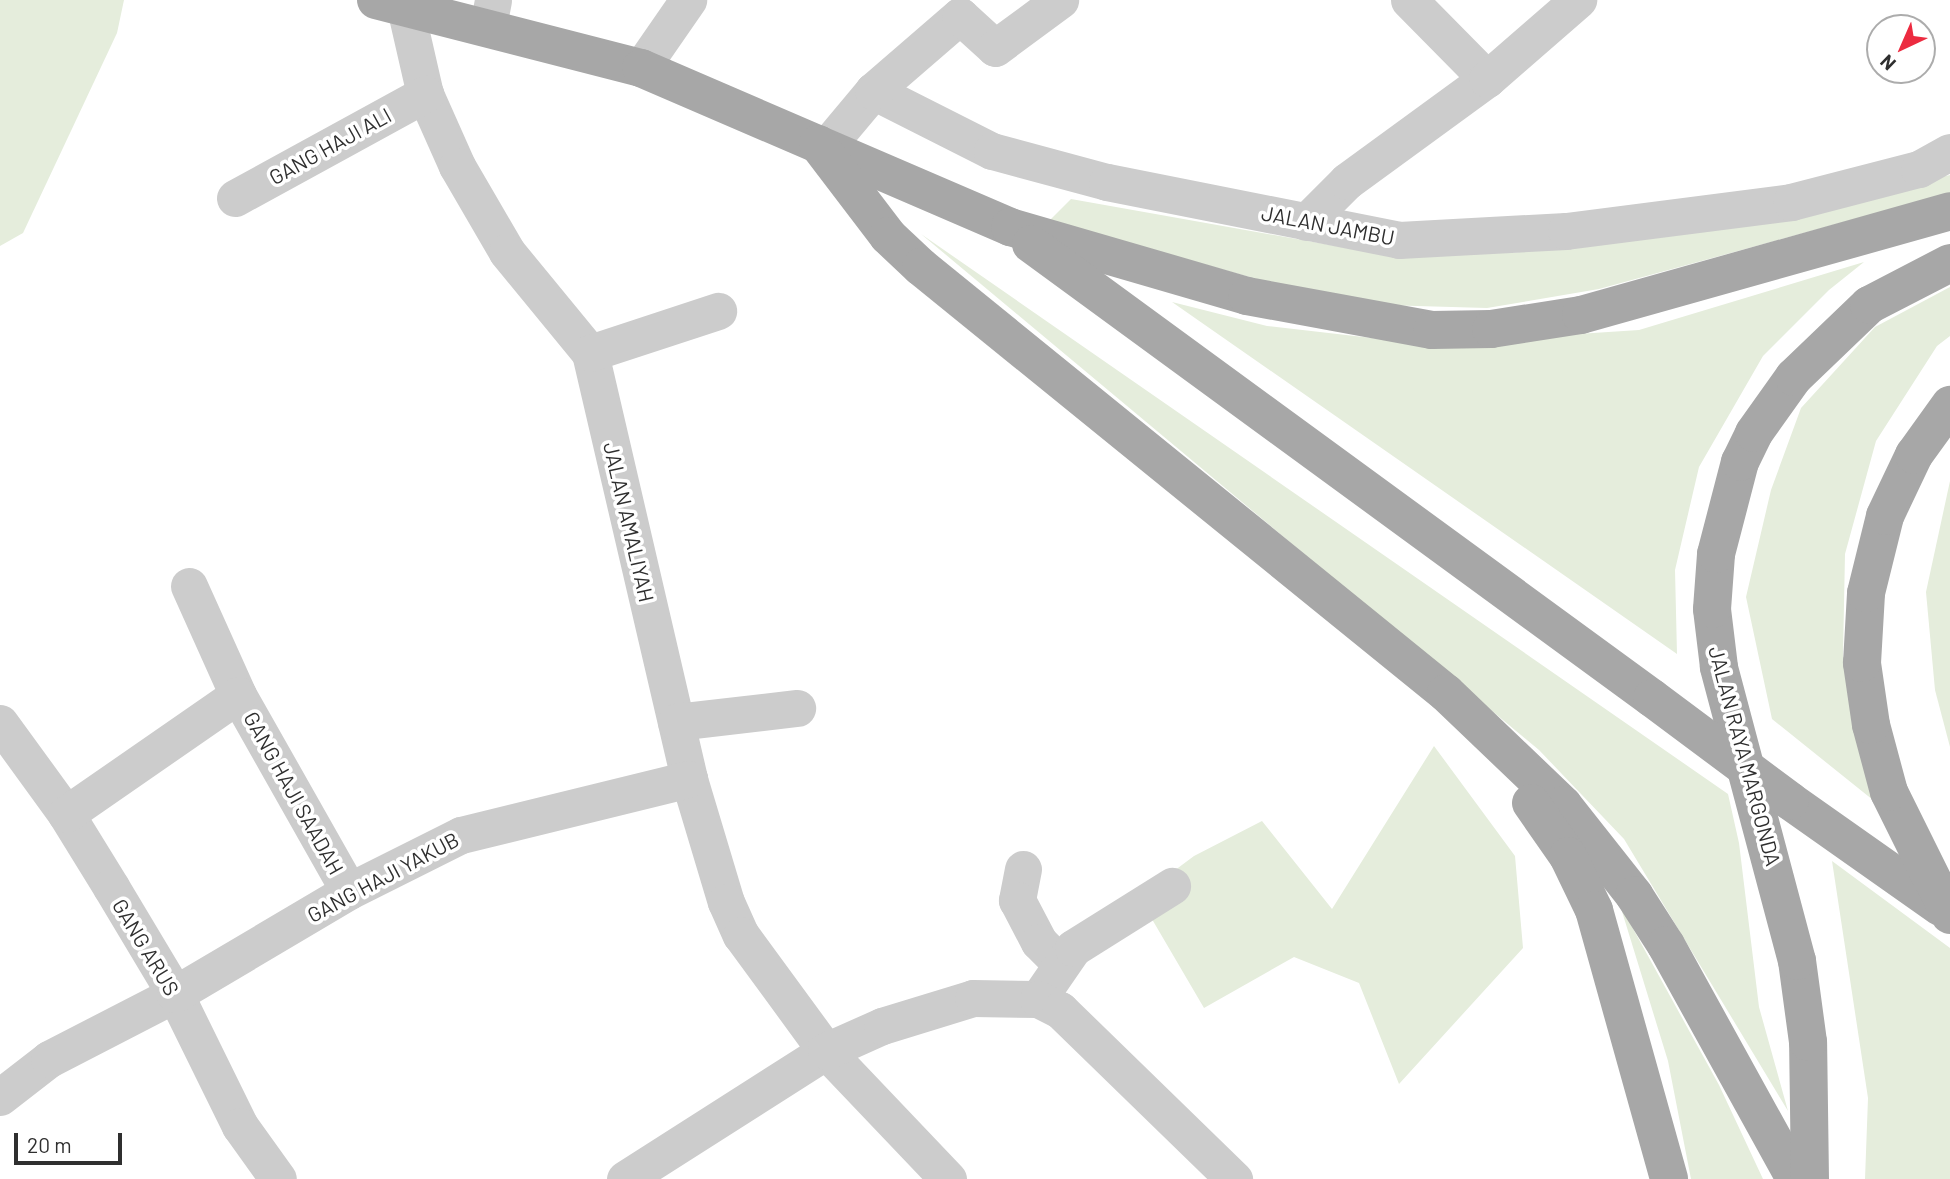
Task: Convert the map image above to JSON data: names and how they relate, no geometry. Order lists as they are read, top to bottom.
{
  "streets": {
    "main road": ["JALAN RAYA MARGONDA"],
    "street": [
      "GANG HAJI ALI",
      "JALAN JAMBU",
      "JALAN AMALIYAH",
      "GANG HAJI SAADAH",
      "GANG HAJI YAKUB",
      "GANG ARUS"
    ]
  },
  "crossings": [
    ["GANG HAJI ALI", "JALAN AMALIYAH"],
    ["JALAN AMALIYAH", "GANG HAJI YAKUB"],
    ["GANG HAJI SAADAH", "GANG HAJI YAKUB"],
    ["GANG HAJI SAADAH", "GANG ARUS"],
    ["GANG HAJI YAKUB", "GANG ARUS"]
  ],
  "scale_bar": "20 m",
  "north": "bottom left"
}
